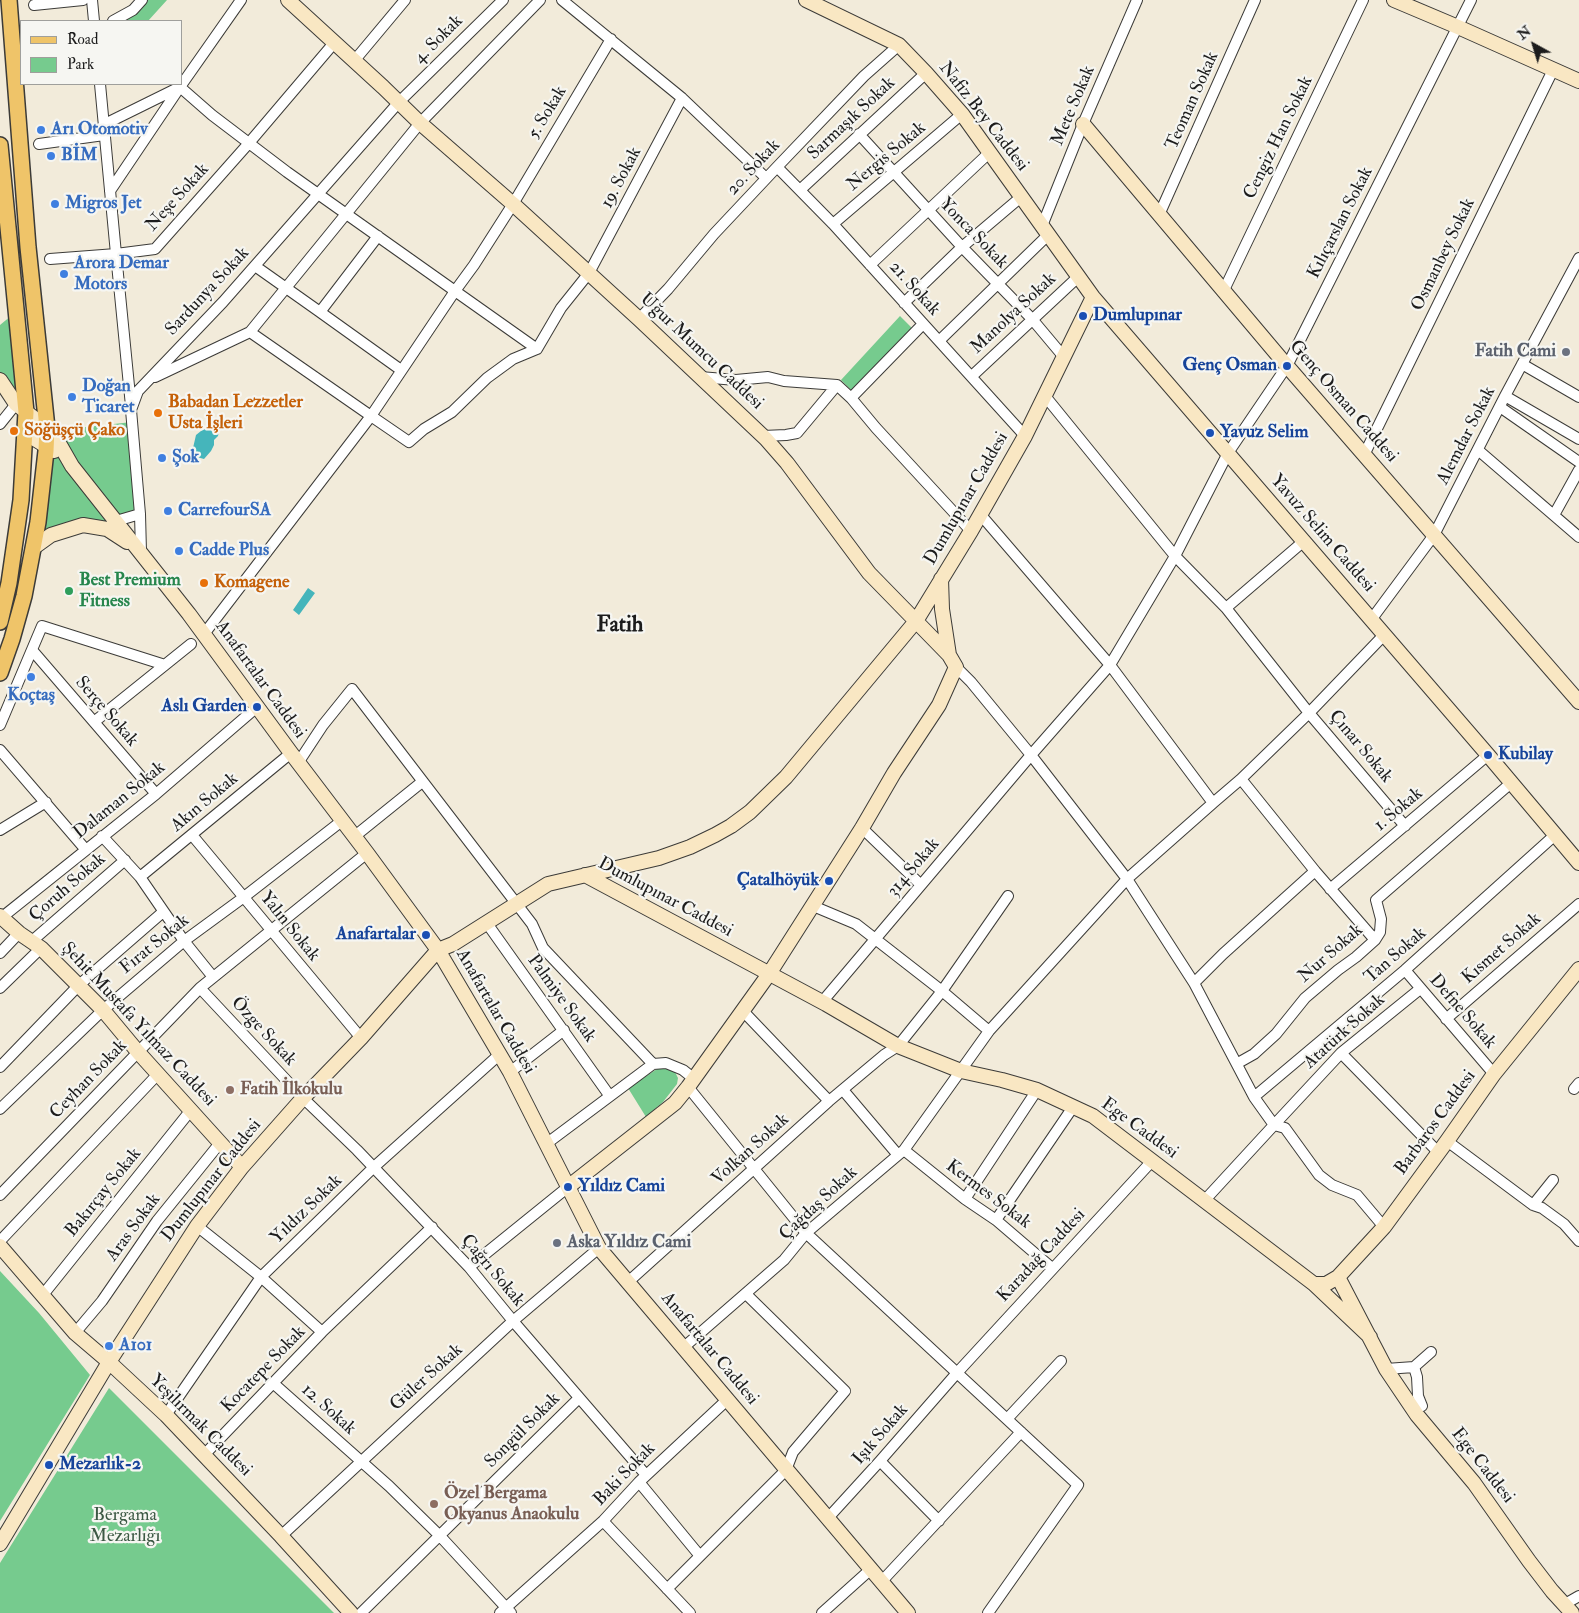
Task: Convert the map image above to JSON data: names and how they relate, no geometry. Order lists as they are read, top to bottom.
{
  "streets": {
    "street": [
      "4. Sokak",
      "Teoman Sokak",
      "Mete Sokak",
      "5. Sokak",
      "Nafiz Bey Caddesi",
      "Sarmaşık Sokak",
      "Cengiz Han Sokak",
      "Nergis Sokak",
      "20. Sokak",
      "19. Sokak",
      "Neşe Sokak",
      "Kılıçarslan Sokak",
      "Yonca Sokak",
      "Osmanbey Sokak",
      "21. Sokak",
      "Sardunya Sokak",
      "Manolya Sokak",
      "Uğur Mumcu Caddesi",
      "Genç Osman Caddesi",
      "Alemdar Sokak",
      "Dumlupınar Caddesi",
      "Yavuz Selim Caddesi",
      "Anafartalar Caddesi",
      "Serçe Sokak",
      "Çınar Sokak",
      "Dalaman Sokak",
      "Akın Sokak",
      "1. Sokak",
      "314 Sokak",
      "Çoruh Sokak",
      "Yalın Sokak",
      "Fırat Sokak",
      "Kısmet Sokak",
      "Nur Sokak",
      "Tan Sokak",
      "Palmiye Sokak",
      "Defne Sokak",
      "Şehit Mustafa Yılmaz Caddesi",
      "Özge Sokak",
      "Atatürk Sokak",
      "Ceyhan Sokak",
      "Barbaros Caddesi",
      "Ege Caddesi",
      "Volkan Sokak",
      "Bakırçay Sokak",
      "Kermes Sokak",
      "Çağdaş Sokak",
      "Yıldız Sokak",
      "Aras Sokak",
      "Karadağ Caddesi",
      "Çağrı Sokak",
      "Kocatepe Sokak",
      "Güler Sokak",
      "12. Sokak",
      "Yeşilırmak Caddesi",
      "Songül Sokak",
      "Işık Sokak",
      "Baki Sokak"
    ]
  },
  "crossings": [
    ["4. Sokak", "Sardunya Sokak"],
    ["4. Sokak", "Uğur Mumcu Caddesi"],
    ["Teoman Sokak", "Genç Osman Caddesi"],
    ["Mete Sokak", "Nafiz Bey Caddesi"],
    ["Mete Sokak", "Genç Osman Caddesi"],
    ["Mete Sokak", "Yavuz Selim Caddesi"],
    ["5. Sokak", "Uğur Mumcu Caddesi"],
    ["5. Sokak", "Anafartalar Caddesi"],
    ["Nafiz Bey Caddesi", "Sarmaşık Sokak"],
    ["Nafiz Bey Caddesi", "Nergis Sokak"],
    ["Nafiz Bey Caddesi", "20. Sokak"],
    ["Nafiz Bey Caddesi", "Yavuz Selim Caddesi"],
    ["Sarmaşık Sokak", "Yonca Sokak"],
    ["Sarmaşık Sokak", "21. Sokak"],
    ["Cengiz Han Sokak", "Genç Osman Caddesi"],
    ["Nergis Sokak", "Yonca Sokak"],
    ["Nergis Sokak", "21. Sokak"],
    ["20. Sokak", "21. Sokak"],
    ["20. Sokak", "Uğur Mumcu Caddesi"],
    ["19. Sokak", "Uğur Mumcu Caddesi"],
    ["Neşe Sokak", "Uğur Mumcu Caddesi"],
    ["Kılıçarslan Sokak", "Genç Osman Caddesi"],
    ["Kılıçarslan Sokak", "Yavuz Selim Caddesi"],
    ["Kılıçarslan Sokak", "Çınar Sokak"],
    ["Kılıçarslan Sokak", "314 Sokak"],
    ["Yonca Sokak", "Manolya Sokak"],
    ["Yonca Sokak", "Dumlupınar Caddesi"],
    ["Osmanbey Sokak", "Genç Osman Caddesi"],
    ["21. Sokak", "Manolya Sokak"],
    ["21. Sokak", "Dumlupınar Caddesi"],
    ["Sardunya Sokak", "Uğur Mumcu Caddesi"],
    ["Sardunya Sokak", "Anafartalar Caddesi"],
    ["Manolya Sokak", "Yavuz Selim Caddesi"],
    ["Uğur Mumcu Caddesi", "Dumlupınar Caddesi"],
    ["Genç Osman Caddesi", "Alemdar Sokak"],
    ["Alemdar Sokak", "Yavuz Selim Caddesi"],
    ["Dumlupınar Caddesi", "Yavuz Selim Caddesi"],
    ["Dumlupınar Caddesi", "Anafartalar Caddesi"],
    ["Dumlupınar Caddesi", "Çınar Sokak"],
    ["Dumlupınar Caddesi", "Yalın Sokak"],
    ["Dumlupınar Caddesi", "Palmiye Sokak"],
    ["Dumlupınar Caddesi", "Şehit Mustafa Yılmaz Caddesi"],
    ["Dumlupınar Caddesi", "Özge Sokak"],
    ["Dumlupınar Caddesi", "Ege Caddesi"],
    ["Dumlupınar Caddesi", "Çağrı Sokak"],
    ["Dumlupınar Caddesi", "Yeşilırmak Caddesi"],
    ["Yavuz Selim Caddesi", "1. Sokak"],
    ["Yavuz Selim Caddesi", "Nur Sokak"],
    ["Yavuz Selim Caddesi", "Tan Sokak"],
    ["Yavuz Selim Caddesi", "Çağdaş Sokak"],
    ["Anafartalar Caddesi", "Dalaman Sokak"],
    ["Anafartalar Caddesi", "Akın Sokak"],
    ["Anafartalar Caddesi", "Fırat Sokak"],
    ["Anafartalar Caddesi", "Ceyhan Sokak"],
    ["Anafartalar Caddesi", "Volkan Sokak"],
    ["Anafartalar Caddesi", "Çağdaş Sokak"],
    ["Anafartalar Caddesi", "Yıldız Sokak"],
    ["Anafartalar Caddesi", "Güler Sokak"],
    ["Anafartalar Caddesi", "Işık Sokak"],
    ["Anafartalar Caddesi", "Baki Sokak"],
    ["Serçe Sokak", "Dalaman Sokak"],
    ["Çınar Sokak", "1. Sokak"],
    ["Çınar Sokak", "Çağdaş Sokak"],
    ["Dalaman Sokak", "Şehit Mustafa Yılmaz Caddesi"],
    ["Akın Sokak", "Yalın Sokak"],
    ["314 Sokak", "Ege Caddesi"],
    ["Çoruh Sokak", "Şehit Mustafa Yılmaz Caddesi"],
    ["Yalın Sokak", "Fırat Sokak"],
    ["Yalın Sokak", "Ceyhan Sokak"],
    ["Fırat Sokak", "Şehit Mustafa Yılmaz Caddesi"],
    ["Kısmet Sokak", "Defne Sokak"],
    ["Tan Sokak", "Defne Sokak"],
    ["Defne Sokak", "Atatürk Sokak"],
    ["Defne Sokak", "Barbaros Caddesi"],
    ["Şehit Mustafa Yılmaz Caddesi", "Ceyhan Sokak"],
    ["Şehit Mustafa Yılmaz Caddesi", "Bakırçay Sokak"],
    ["Şehit Mustafa Yılmaz Caddesi", "Aras Sokak"],
    ["Özge Sokak", "Ceyhan Sokak"],
    ["Özge Sokak", "Çağrı Sokak"],
    ["Atatürk Sokak", "Ege Caddesi"],
    ["Barbaros Caddesi", "Ege Caddesi"],
    ["Ege Caddesi", "Volkan Sokak"],
    ["Ege Caddesi", "Çağdaş Sokak"],
    ["Ege Caddesi", "Karadağ Caddesi"],
    ["Volkan Sokak", "Kermes Sokak"],
    ["Bakırçay Sokak", "Yeşilırmak Caddesi"],
    ["Kermes Sokak", "Çağdaş Sokak"],
    ["Kermes Sokak", "Karadağ Caddesi"],
    ["Yıldız Sokak", "Çağrı Sokak"],
    ["Yıldız Sokak", "Yeşilırmak Caddesi"],
    ["Aras Sokak", "Yeşilırmak Caddesi"],
    ["Karadağ Caddesi", "Işık Sokak"],
    ["Çağrı Sokak", "Kocatepe Sokak"],
    ["Çağrı Sokak", "Güler Sokak"],
    ["Çağrı Sokak", "Songül Sokak"],
    ["Çağrı Sokak", "Baki Sokak"],
    ["Kocatepe Sokak", "12. Sokak"],
    ["Kocatepe Sokak", "Yeşilırmak Caddesi"],
    ["Güler Sokak", "12. Sokak"],
    ["Güler Sokak", "Yeşilırmak Caddesi"],
    ["12. Sokak", "Songül Sokak"],
    ["12. Sokak", "Baki Sokak"]
  ],
  "districts": ["Fatih"],
  "parks": ["Bergama Mezarlığı"],
  "places": [
    "Arı Otomotiv",
    "BİM",
    "Migros Jet",
    "Arora Demar Motors",
    "Dumlupınar",
    "Fatih Cami",
    "Genç Osman",
    "Doğan Ticaret",
    "Babadan Lezzetler Usta İşleri",
    "Söğüşçü Çako",
    "Yavuz Selim",
    "Şok",
    "CarrefourSA",
    "Cadde Plus",
    "Komagene",
    "Best Premium Fitness",
    "Koçtaş",
    "Aslı Garden",
    "Kubilay",
    "Çatalhöyük",
    "Anafartalar",
    "Fatih İlkokulu",
    "Yıldız Cami",
    "Aska Yıldız Cami",
    "A101",
    "Mezarlık-2",
    "Özel Bergama Okyanus Anaokulu"
  ],
  "legend": ["Road", "Park"],
  "north": "top left"
}
